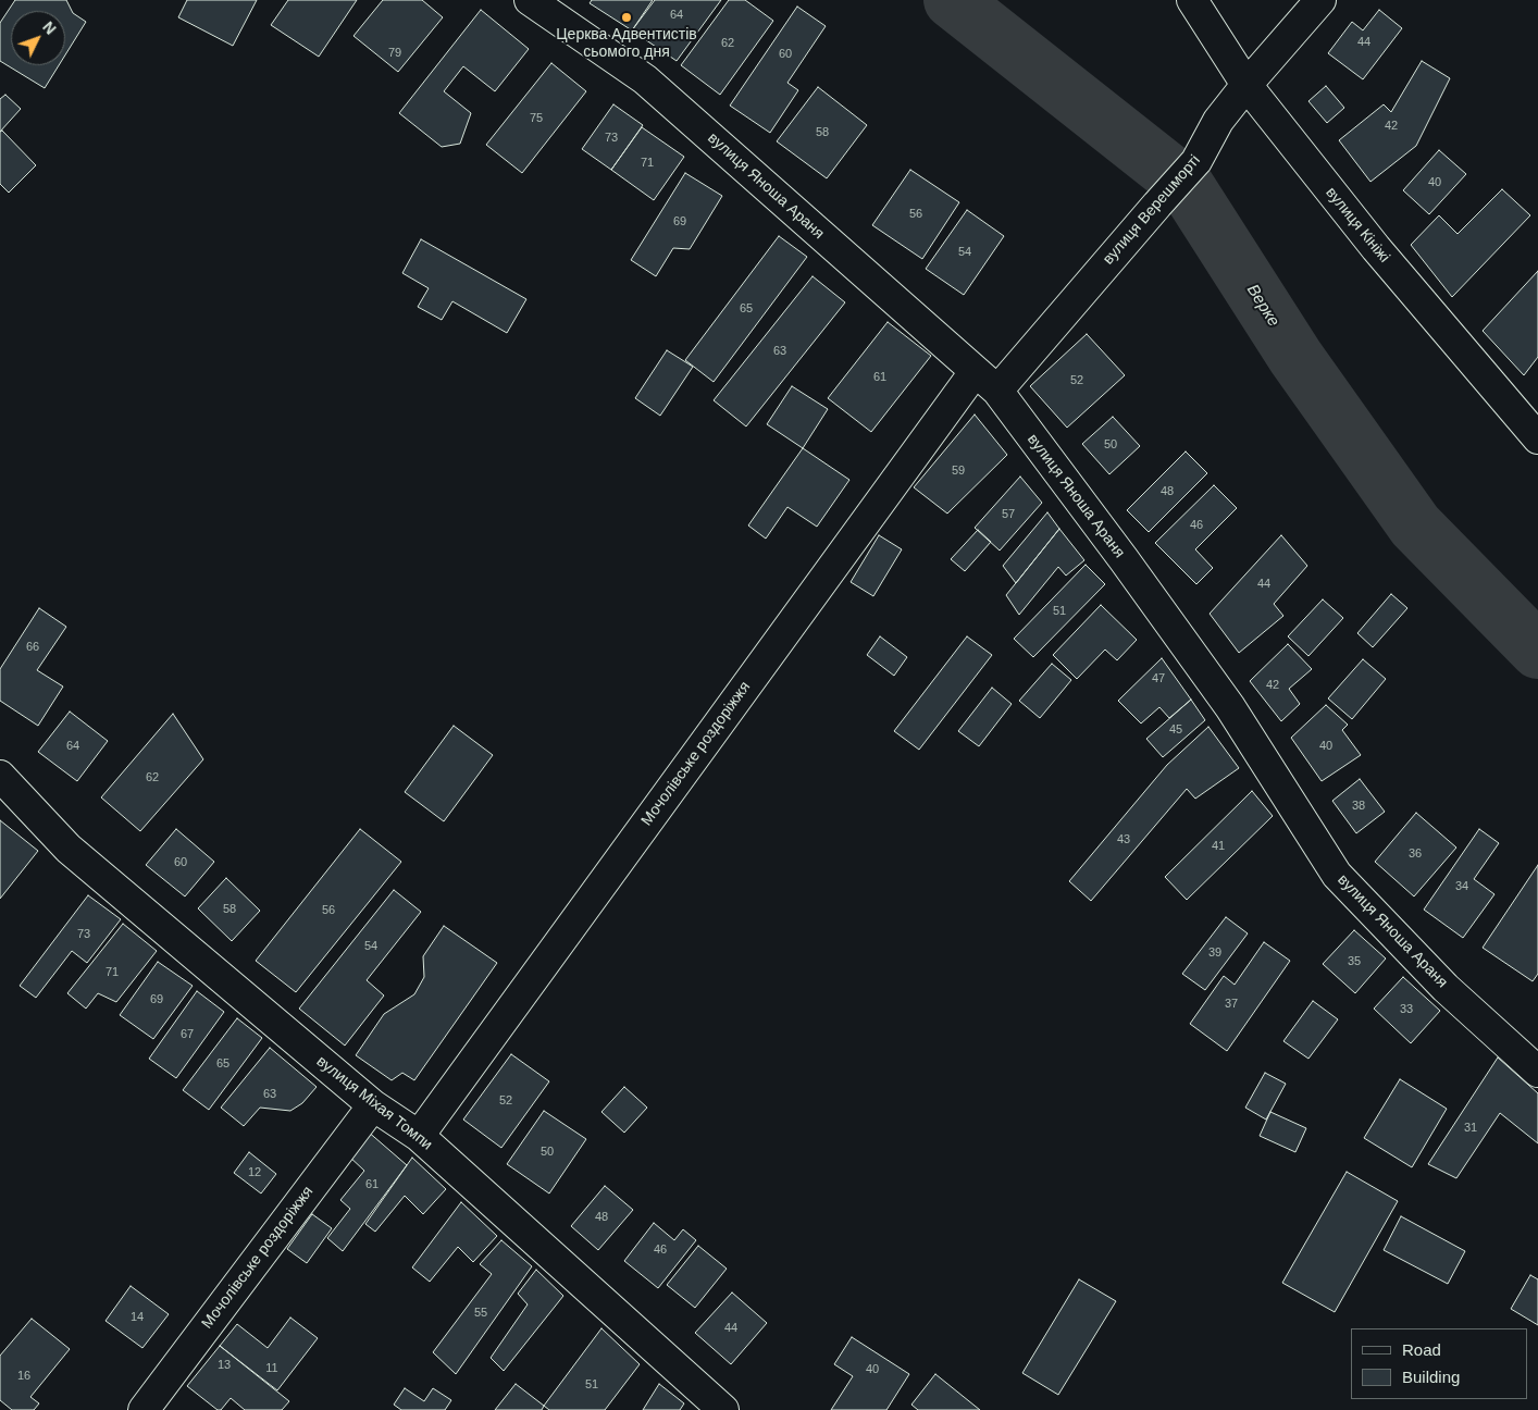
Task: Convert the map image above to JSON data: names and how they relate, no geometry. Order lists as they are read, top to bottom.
{
  "streets": {
    "street": [
      "вулиця Яноша Араня",
      "вулиця Верешморті",
      "вулиця Кініжі",
      "Мочолівське роздоріжжя",
      "вулиця Міхая Томпи"
    ]
  },
  "crossings": [
    ["вулиця Яноша Араня", "вулиця Верешморті"],
    ["вулиця Яноша Араня", "Мочолівське роздоріжжя"],
    ["вулиця Верешморті", "вулиця Кініжі"],
    ["Мочолівське роздоріжжя", "вулиця Міхая Томпи"]
  ],
  "water": ["Верке"],
  "places": ["Церква Адвентистів сьомого дня"],
  "house_numbers": [
    "64",
    "44",
    "62",
    "79",
    "60",
    "75",
    "42",
    "58",
    "73",
    "71",
    "40",
    "56",
    "69",
    "54",
    "65",
    "63",
    "61",
    "52",
    "50",
    "59",
    "48",
    "57",
    "46",
    "44",
    "51",
    "66",
    "47",
    "42",
    "45",
    "64",
    "40",
    "62",
    "38",
    "43",
    "41",
    "36",
    "60",
    "34",
    "58",
    "56",
    "73",
    "54",
    "39",
    "35",
    "71",
    "69",
    "37",
    "33",
    "67",
    "65",
    "63",
    "52",
    "31",
    "50",
    "12",
    "61",
    "48",
    "46",
    "55",
    "14",
    "44",
    "13",
    "11",
    "40",
    "16",
    "51"
  ],
  "legend": ["Road", "Building"],
  "north": "top right"
}
